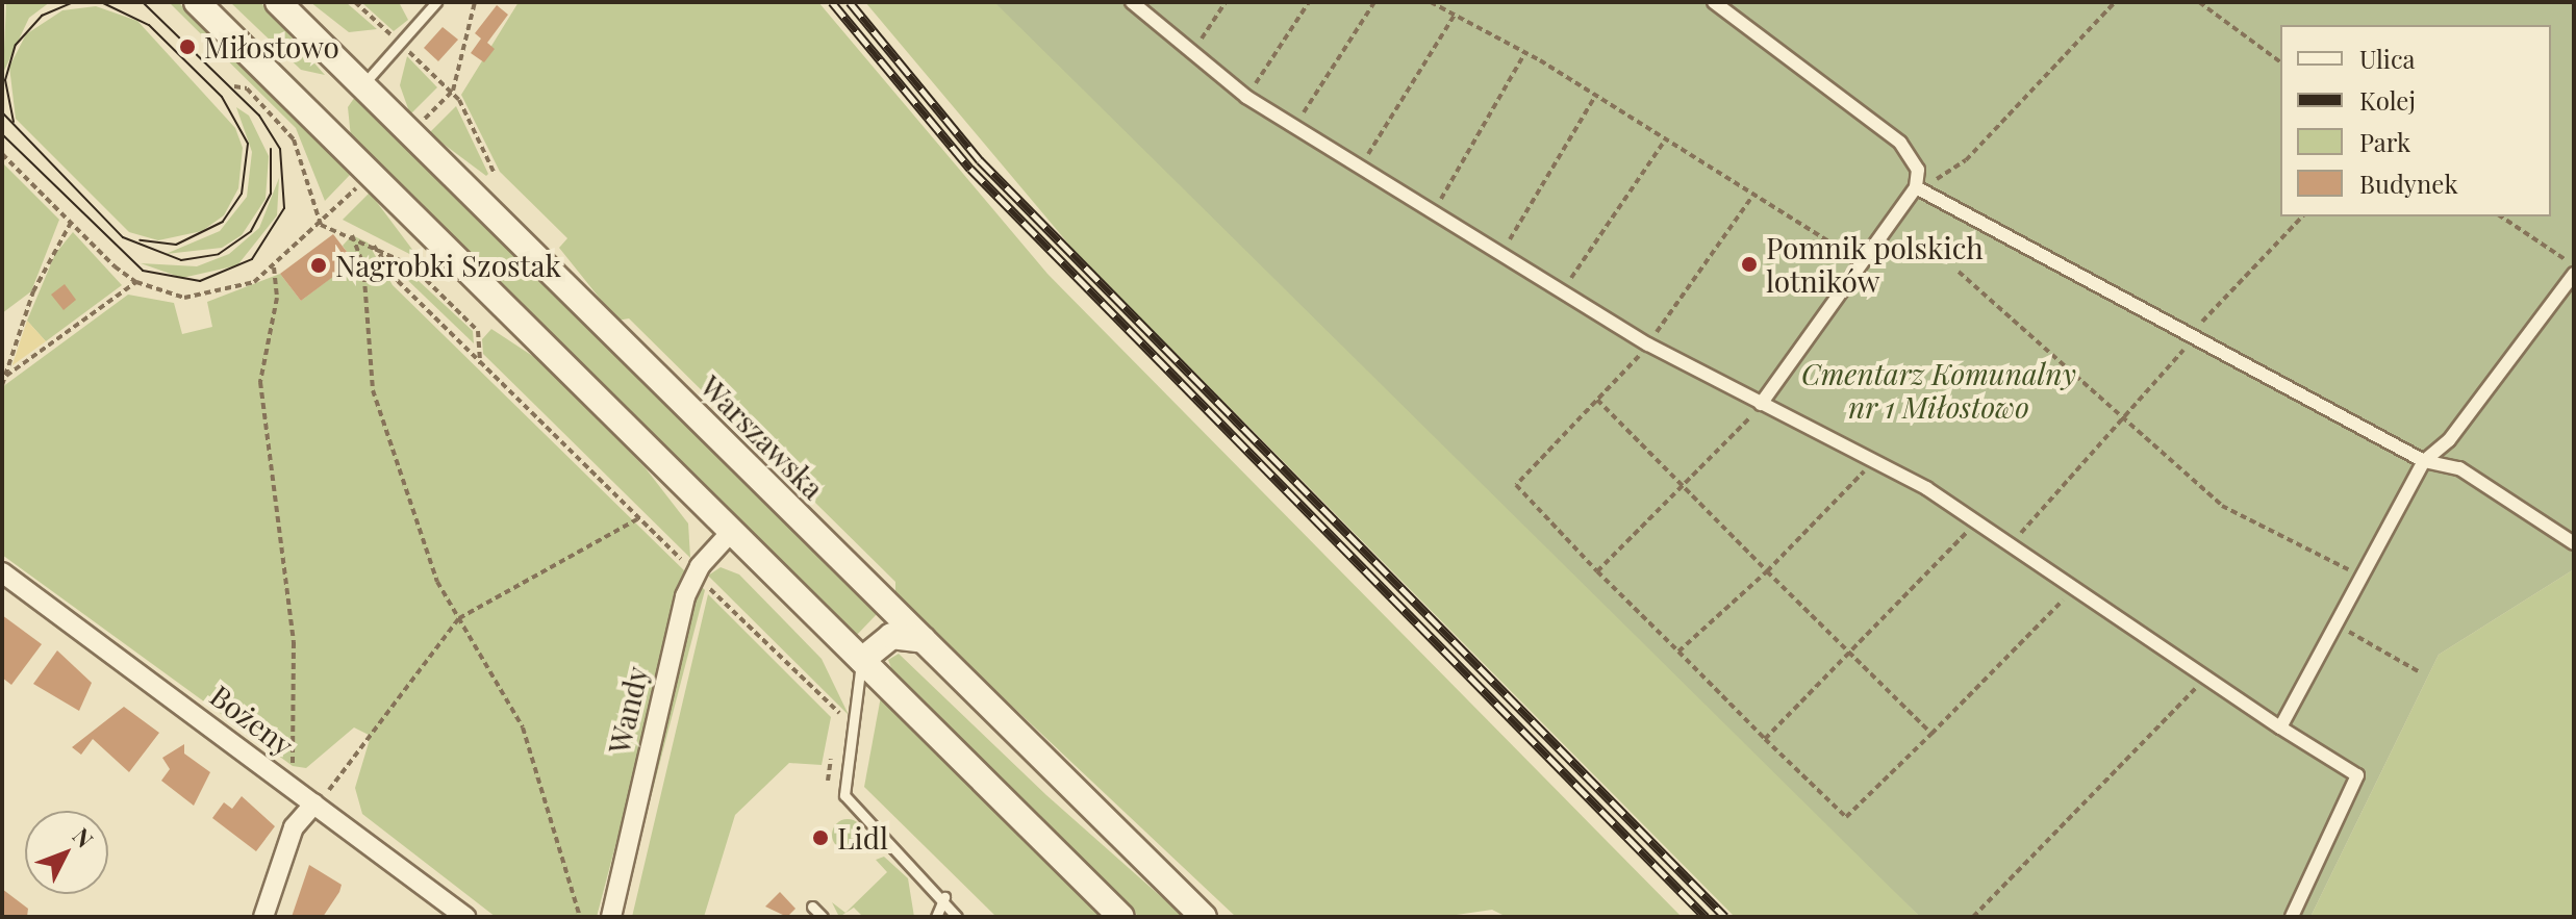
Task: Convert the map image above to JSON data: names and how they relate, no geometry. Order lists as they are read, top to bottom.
{
  "streets": {
    "main road": ["Warszawska"],
    "street": ["Wandy", "Bożeny"]
  },
  "parks": ["Cmentarz Komunalny nr 1 Miłostowo"],
  "places": [
    "Miłostowo",
    "Pomnik polskich lotników",
    "Nagrobki Szostak",
    "Lidl"
  ],
  "legend": [
    "Ulica",
    "Kolej",
    "Park",
    "Budynek"
  ],
  "north": "top right"
}
